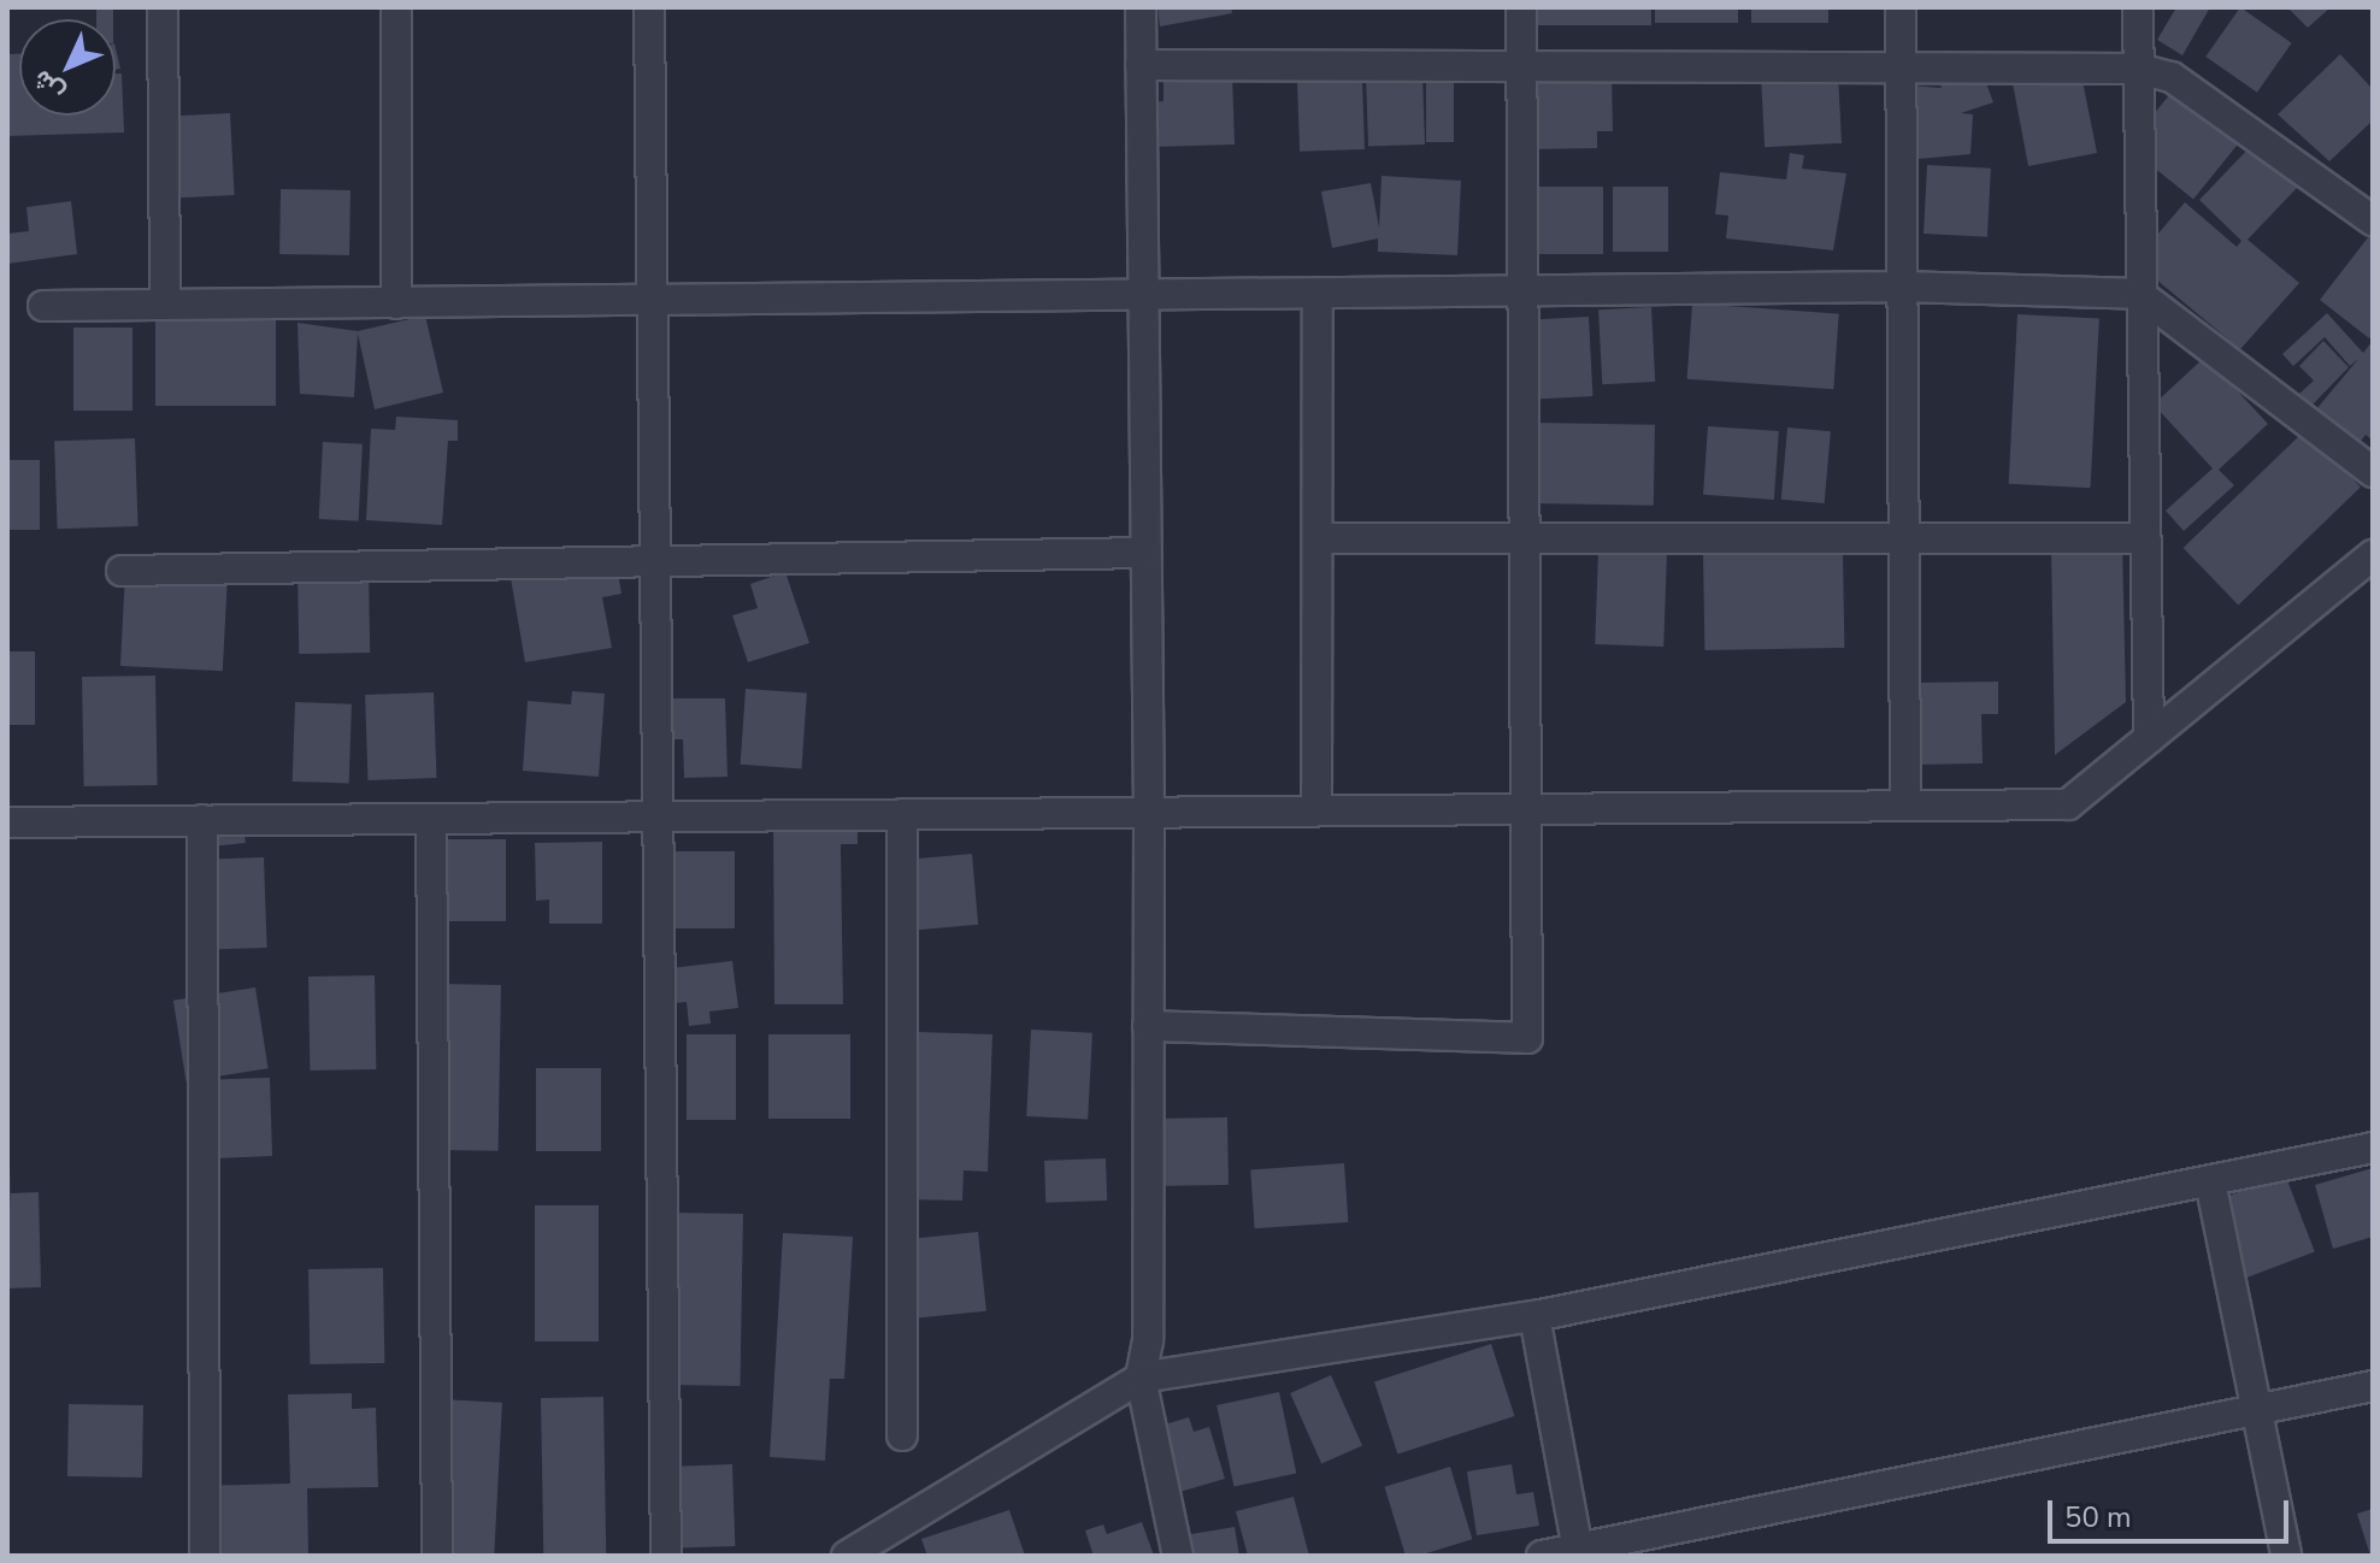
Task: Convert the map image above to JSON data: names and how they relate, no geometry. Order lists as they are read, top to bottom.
{
  "scale_bar": "50 m",
  "north": "bottom left"
}
